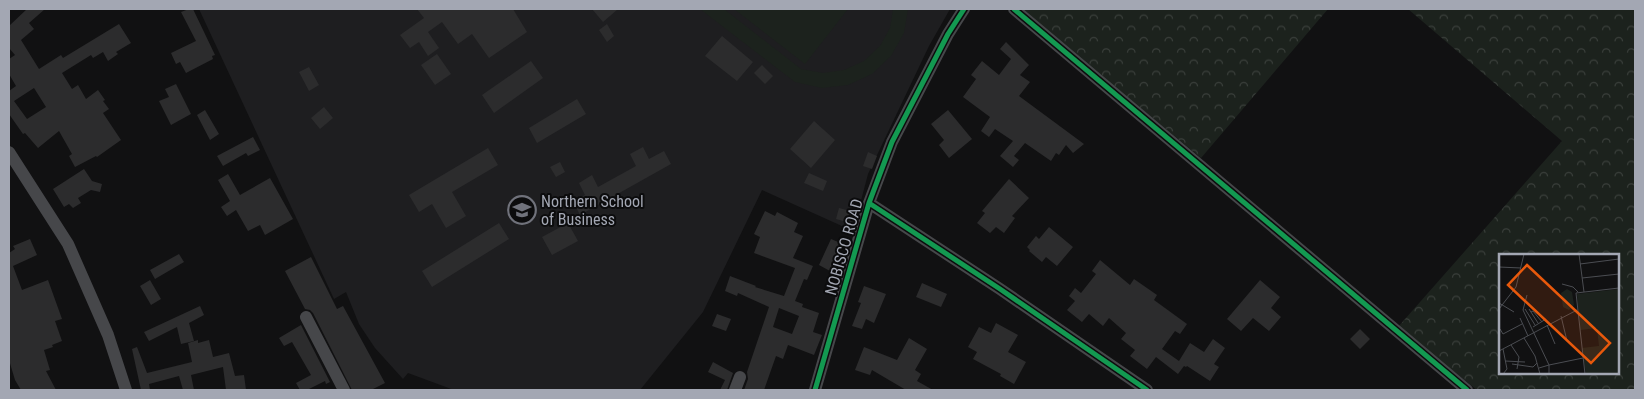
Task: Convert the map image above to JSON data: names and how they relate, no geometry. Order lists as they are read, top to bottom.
{
  "streets": {
    "street": ["NOBISCO ROAD"]
  },
  "places": {
    "school or university": ["Northern School of Business"]
  }
}
